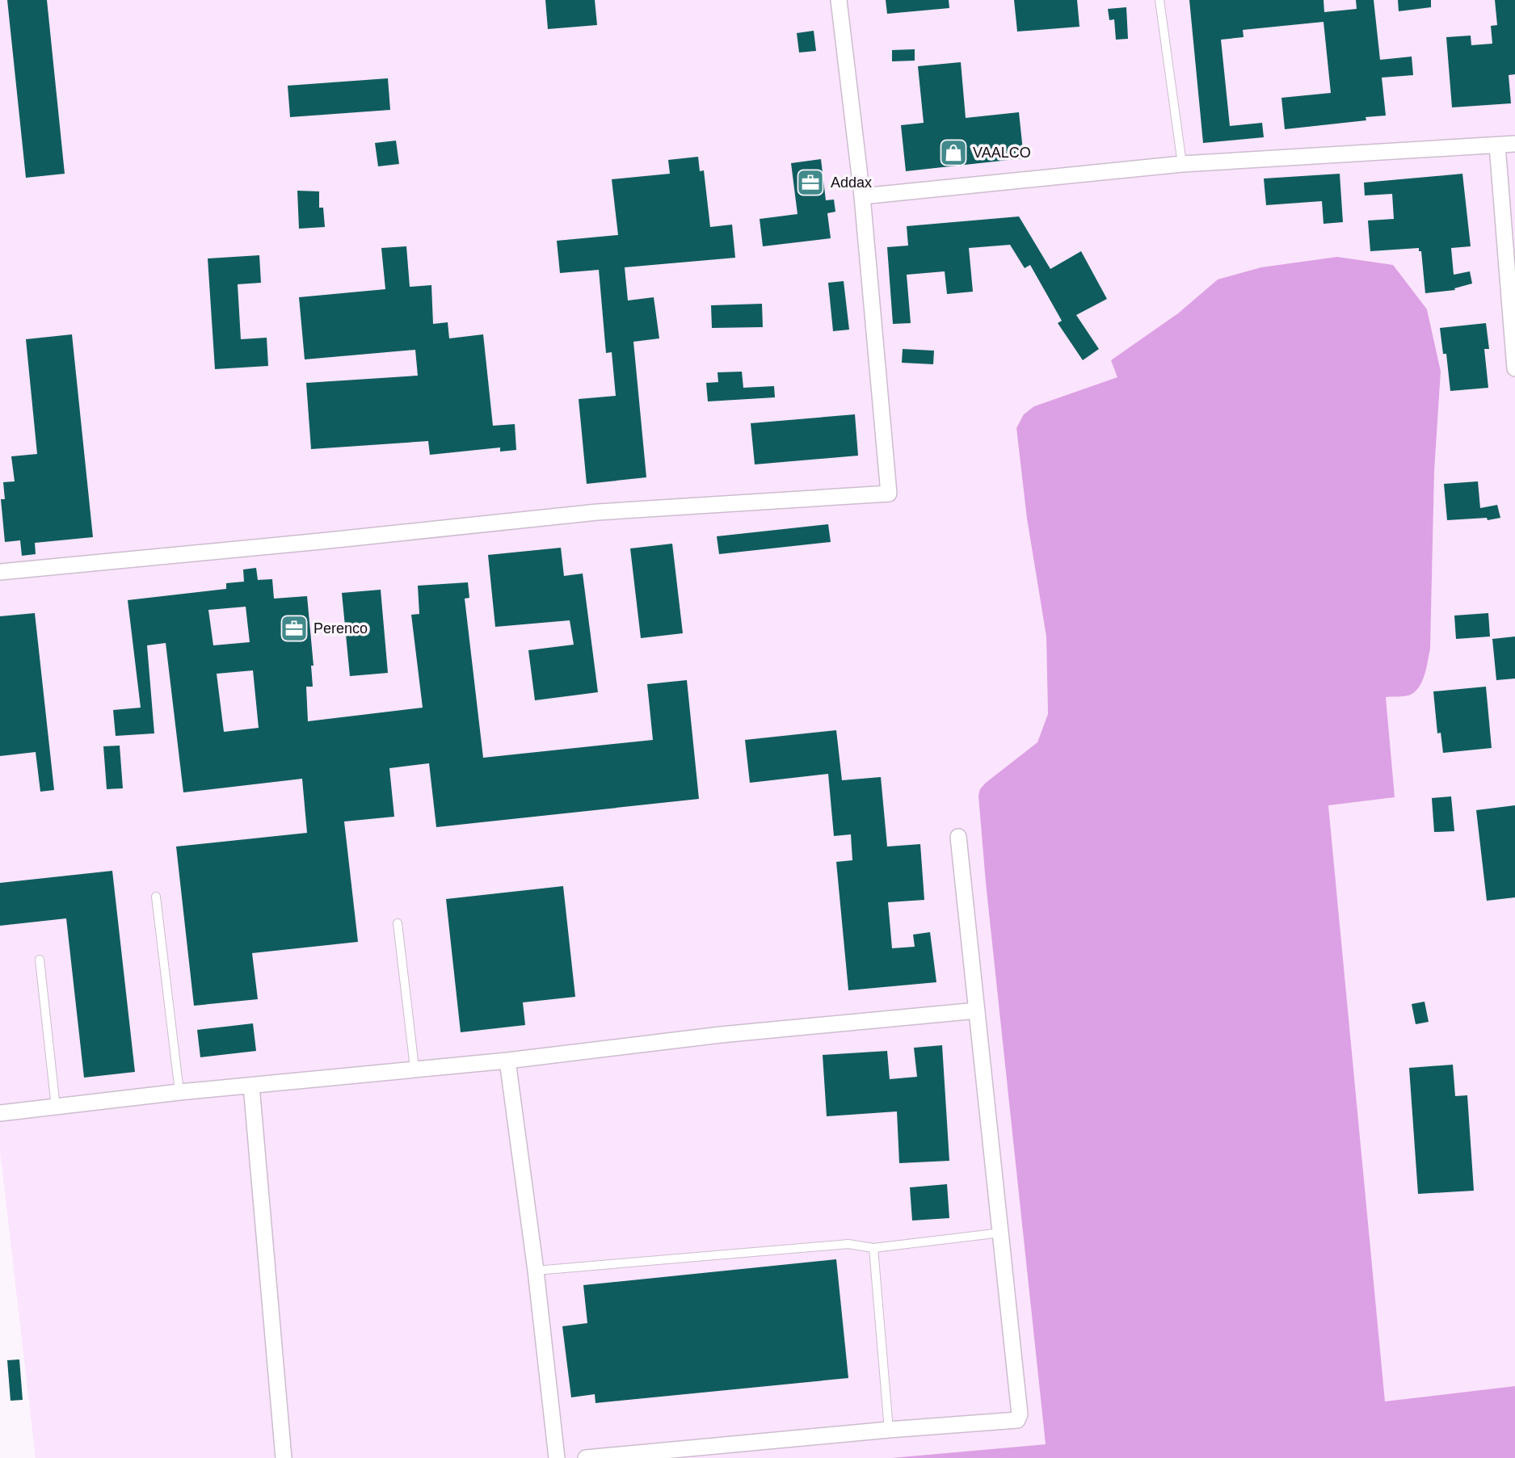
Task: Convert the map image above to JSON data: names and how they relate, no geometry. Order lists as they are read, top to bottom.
{
  "places": {
    "shop": ["VAALCO"],
    "office": ["Addax", "Perenco"]
  }
}
